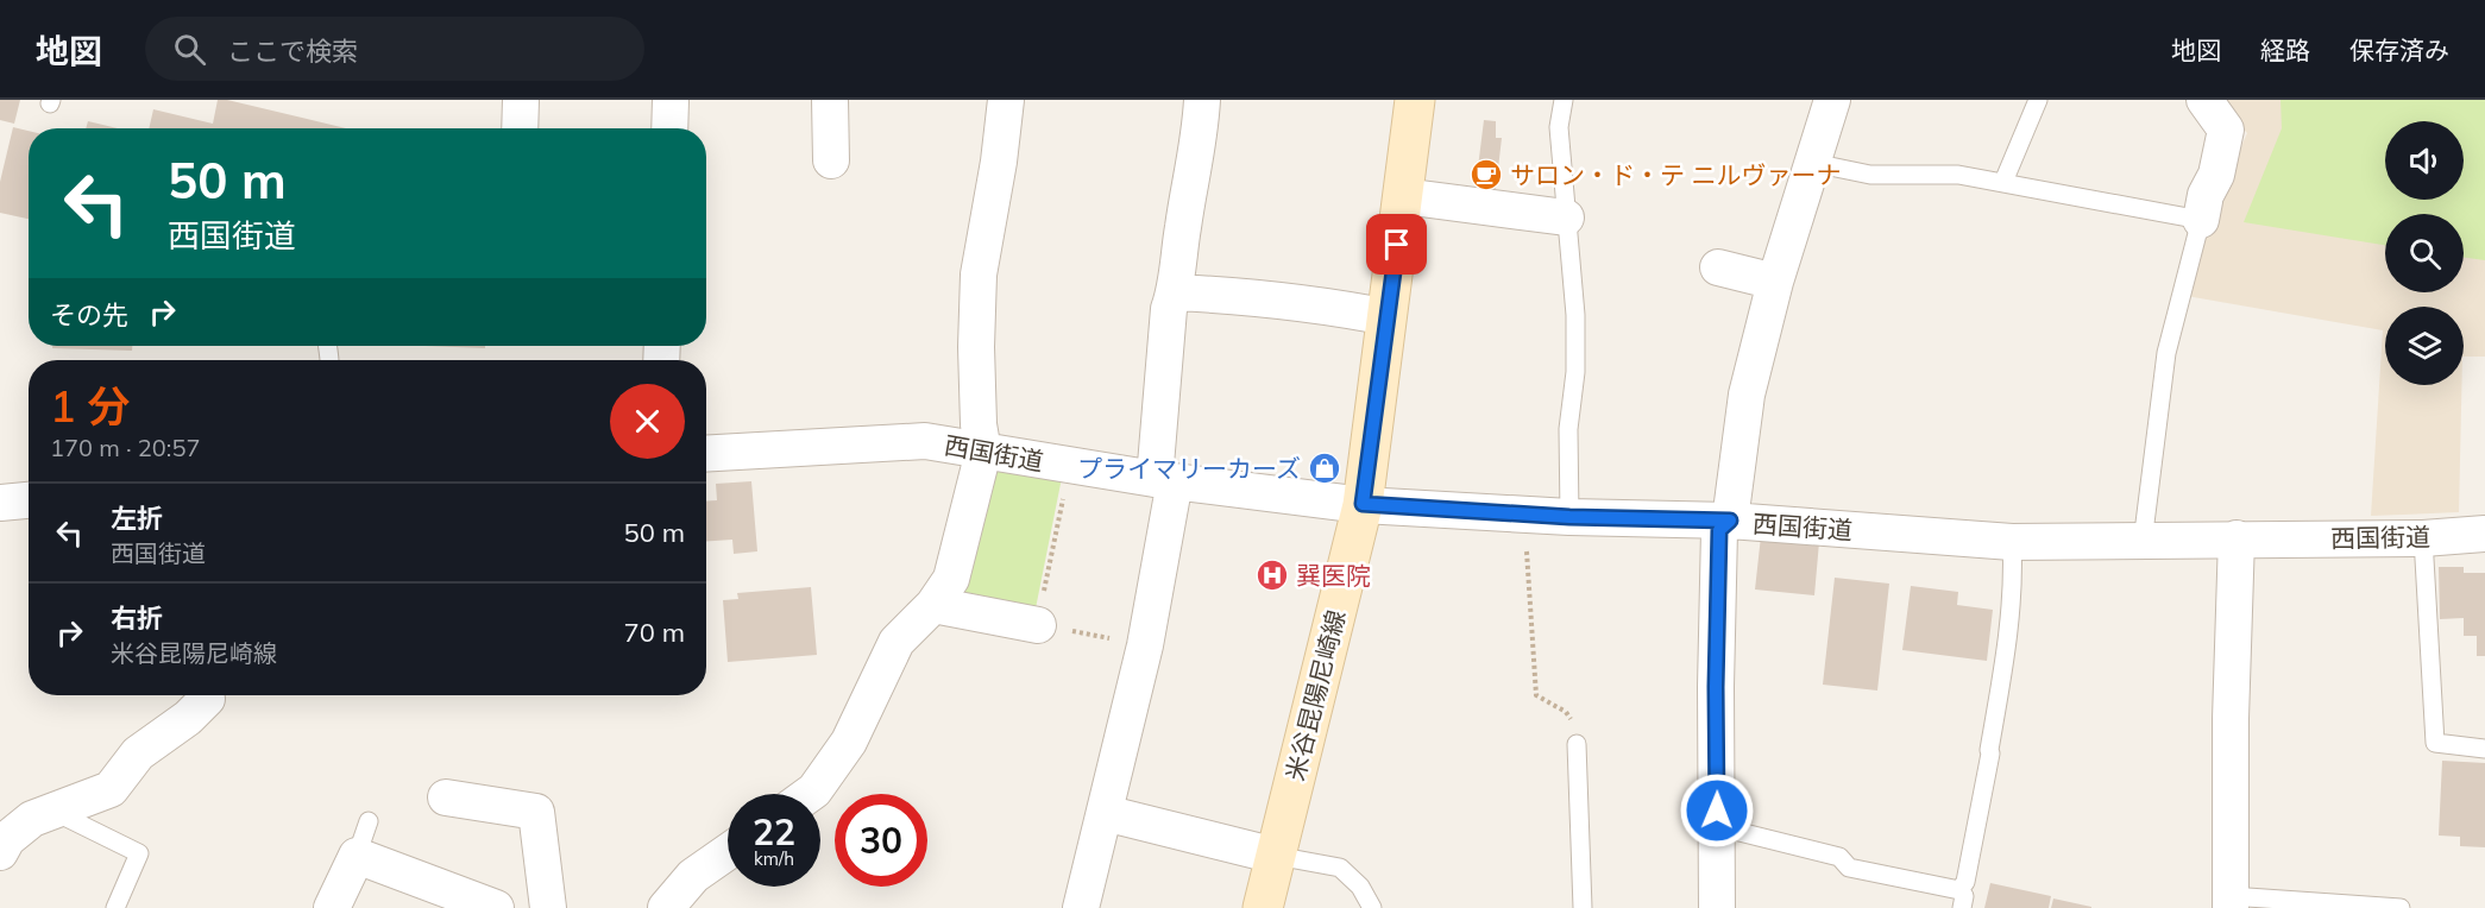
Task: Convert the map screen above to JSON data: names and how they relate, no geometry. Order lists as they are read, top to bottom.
{
  "streets": {
    "main road": ["米谷昆陽尼崎線"],
    "street": ["西国街道"]
  },
  "crossings": [
    ["西国街道", "米谷昆陽尼崎線"]
  ],
  "places": {
    "cafe": ["サロン・ド・テ ニルヴァーナ"],
    "shop": ["プライマリーカーズ"],
    "hospital": ["巽医院"]
  },
  "page": {
    "header": "地図",
    "search": "ここで検索",
    "nav": ["地図", "経路", "保存済み"],
    "turn": ["50 m", "西国街道"],
    "then": "その先",
    "heading": ["1 分", "170 m · 20:57"],
    "list": [
      {
        "name": "左折",
        "note": "西国街道",
        "value": "50 m"
      },
      {
        "name": "右折",
        "note": "米谷昆陽尼崎線",
        "value": "70 m"
      }
    ],
    "speed": "22 km/h",
    "limit": "30"
  }
}
